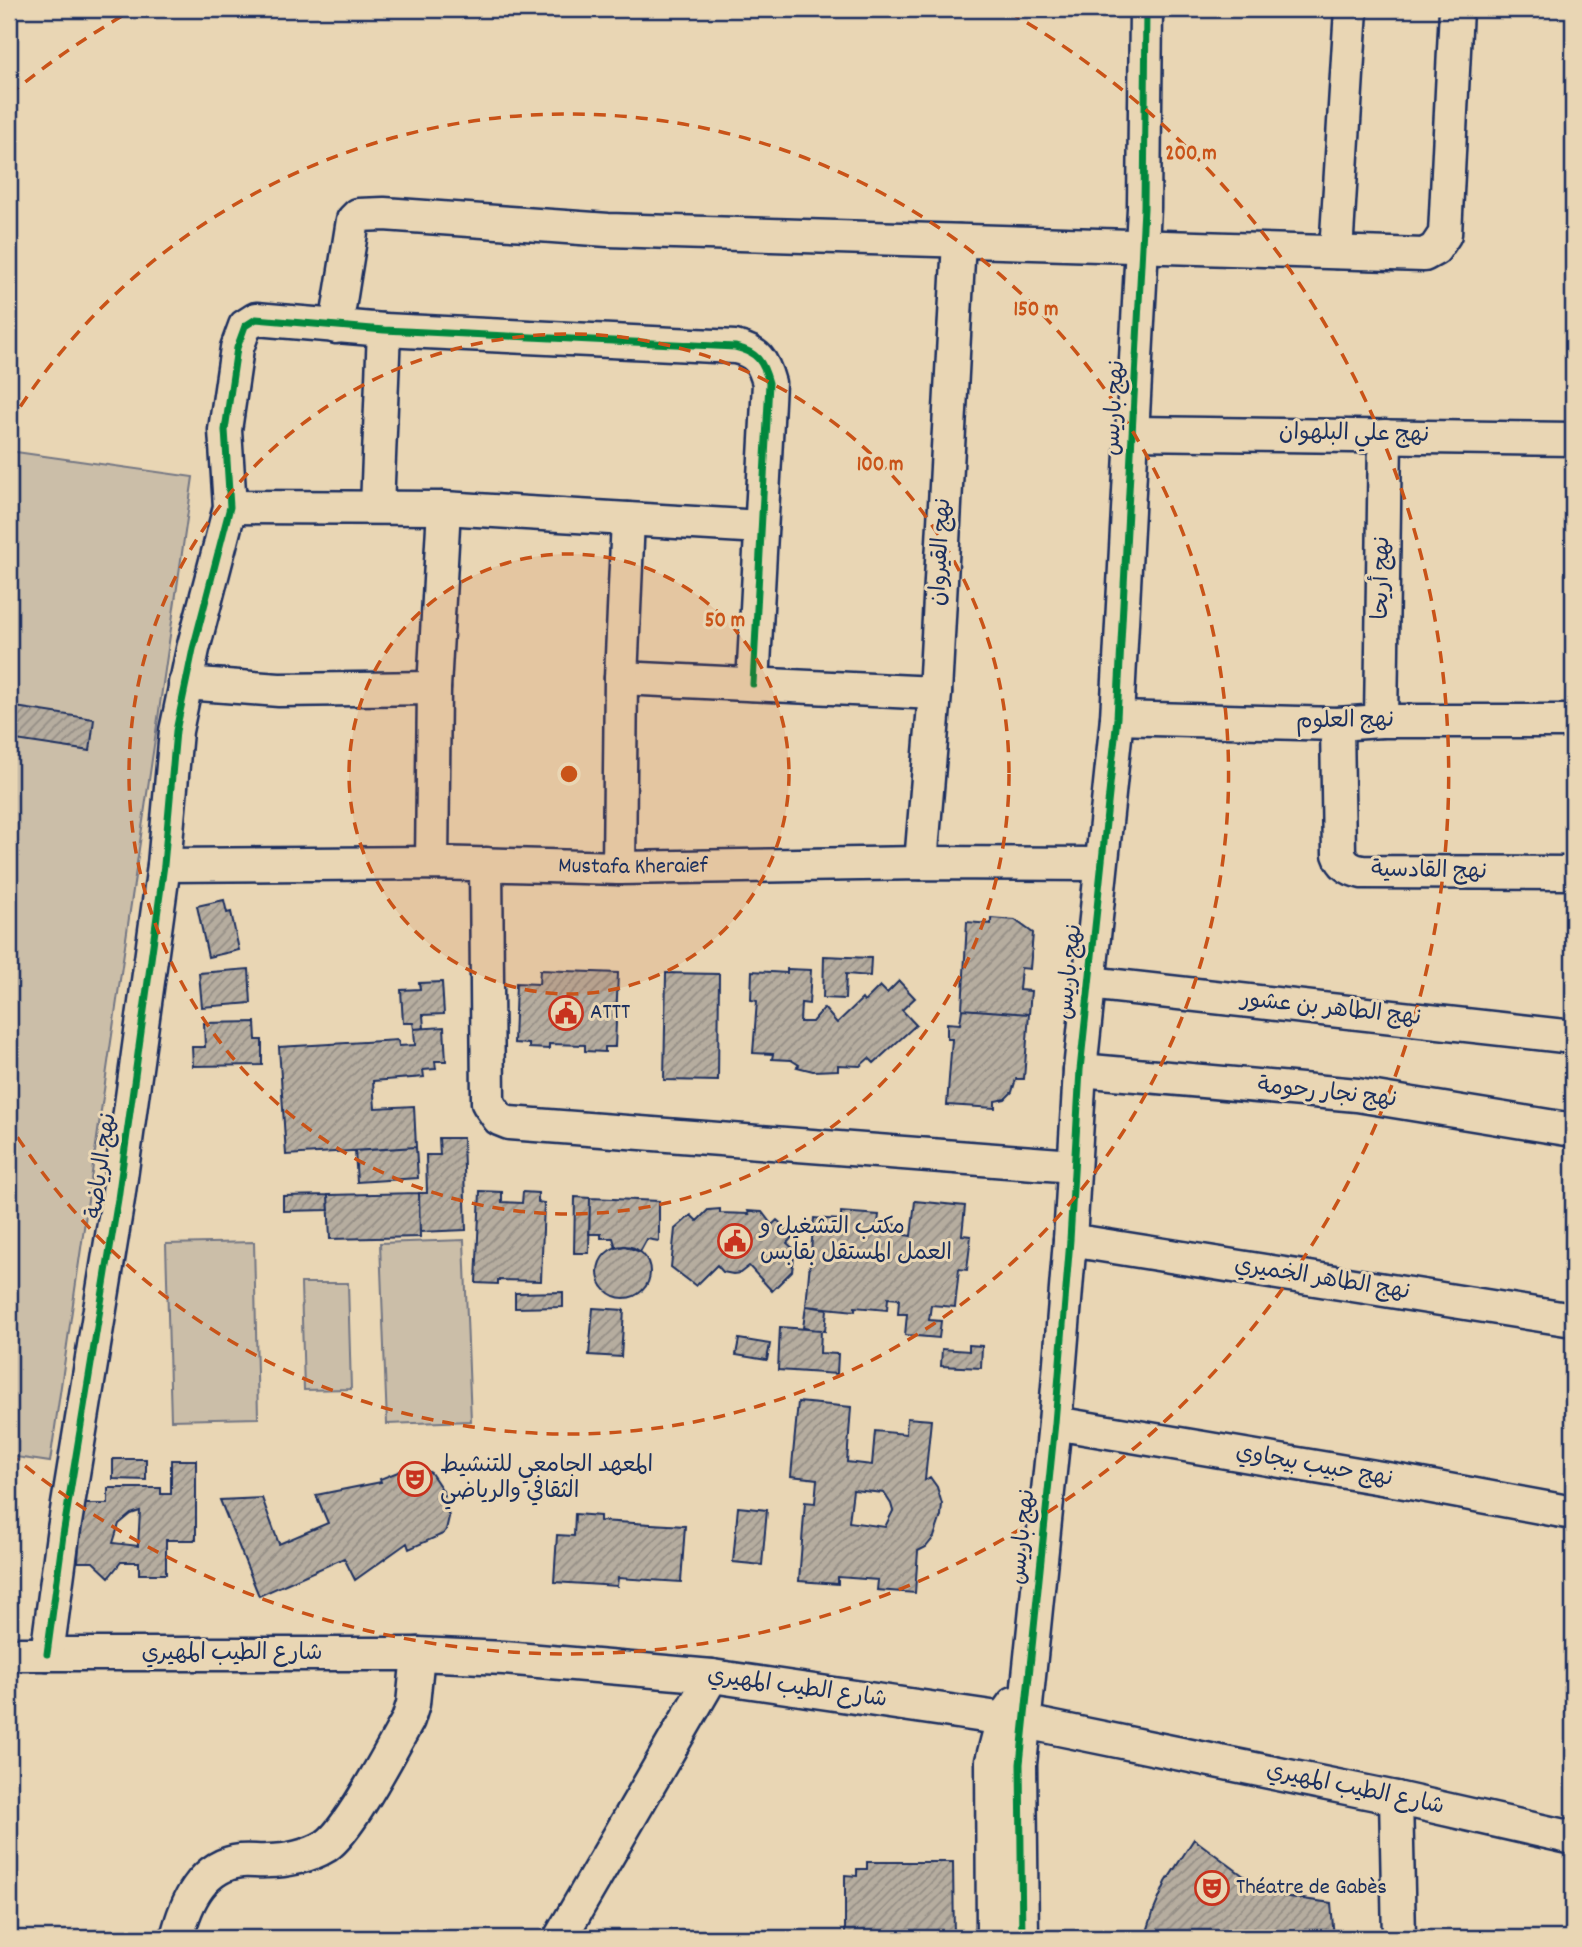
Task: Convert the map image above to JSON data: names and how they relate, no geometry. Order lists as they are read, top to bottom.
{
  "streets": {
    "street": [
      "نهج باريس",
      "نهج علي البلهوان",
      "نهج القيروان",
      "نهج أريحا",
      "نهج العلوم",
      "Mustafa Kheraief",
      "نهج القادسية",
      "نهج الطاهر بن عشور",
      "نهج نجار رحومة",
      "نهج الرياضة",
      "نهج الطاهر الخميري",
      "نهج حبيب بيجاوي",
      "شارع الطيب المهيري"
    ]
  },
  "crossings": [
    ["نهج باريس", "نهج علي البلهوان"],
    ["نهج باريس", "نهج العلوم"],
    ["نهج باريس", "Mustafa Kheraief"],
    ["نهج باريس", "نهج الطاهر بن عشور"],
    ["نهج باريس", "نهج نجار رحومة"],
    ["نهج باريس", "نهج الطاهر الخميري"],
    ["نهج باريس", "نهج حبيب بيجاوي"],
    ["نهج باريس", "شارع الطيب المهيري"],
    ["نهج علي البلهوان", "نهج أريحا"],
    ["نهج القيروان", "Mustafa Kheraief"],
    ["نهج أريحا", "نهج العلوم"],
    ["نهج العلوم", "نهج القادسية"],
    ["Mustafa Kheraief", "نهج الرياضة"],
    ["نهج الرياضة", "شارع الطيب المهيري"]
  ],
  "places": {
    "public building": ["ATTT", "مكتب التشغيل و العمل المستقل بقابس"],
    "theatre": ["المعهد الجامعي للتنشيط الثقافي والرياضي", "Théatre de Gabès"]
  },
  "rings": [
    "200 m",
    "150 m",
    "100 m",
    "50 m"
  ]
}
